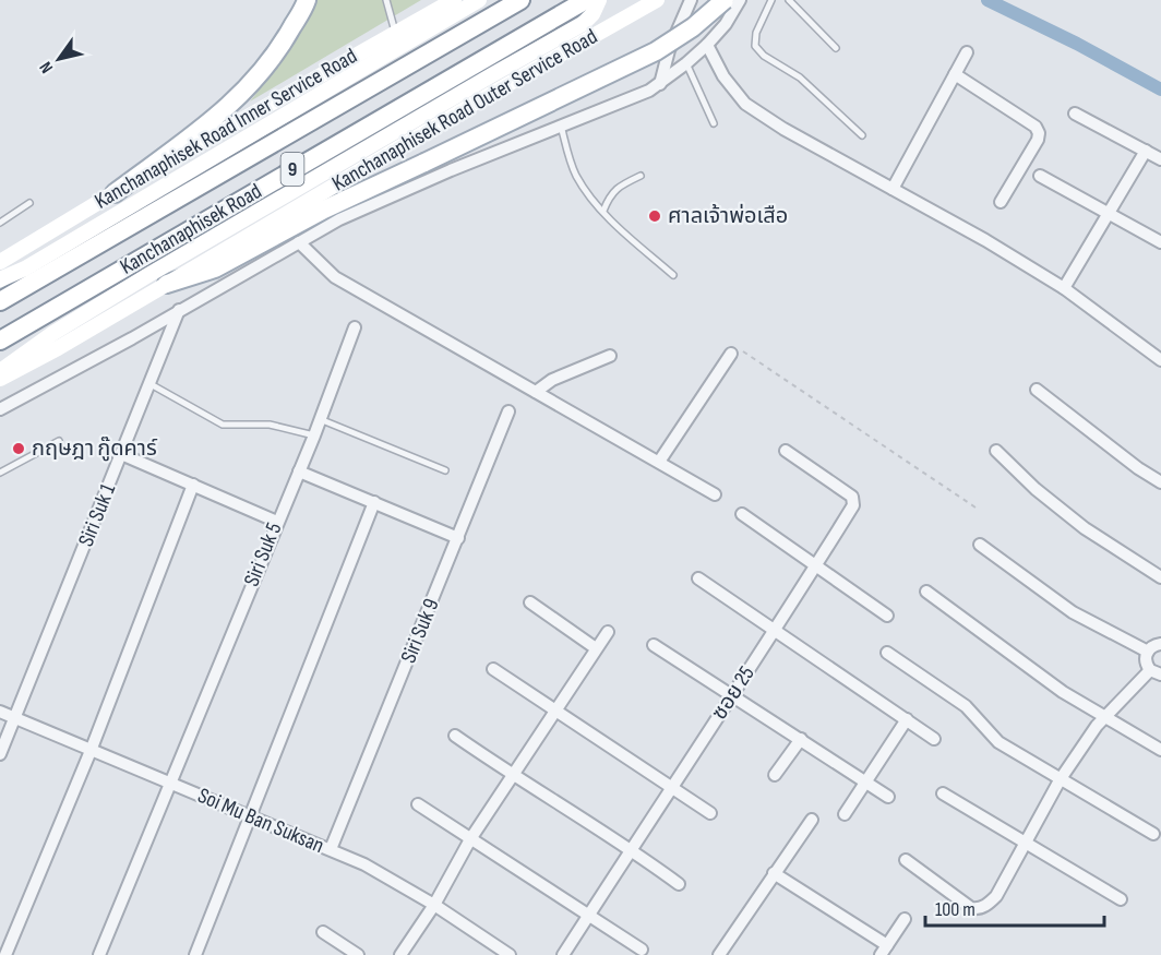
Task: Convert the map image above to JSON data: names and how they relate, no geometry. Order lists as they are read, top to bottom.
{
  "streets": {
    "main road": [
      "Kanchanaphisek Road Outer Service Road",
      "Kanchanaphisek Road Inner Service Road",
      "9",
      "Kanchanaphisek Road"
    ],
    "street": [
      "Siri Suk 1",
      "Siri Suk 5",
      "Siri Suk 9",
      "ซอย 25",
      "Soi Mu Ban Suksan"
    ]
  },
  "crossings": [
    ["Siri Suk 1", "Soi Mu Ban Suksan"],
    ["Siri Suk 5", "Soi Mu Ban Suksan"],
    ["Siri Suk 9", "Soi Mu Ban Suksan"]
  ],
  "places": ["ศาลเจ้าพ่อเสือ", "กฤษฎา กู๊ดคาร์"],
  "scale_bar": "100 m",
  "north": "bottom left"
}
